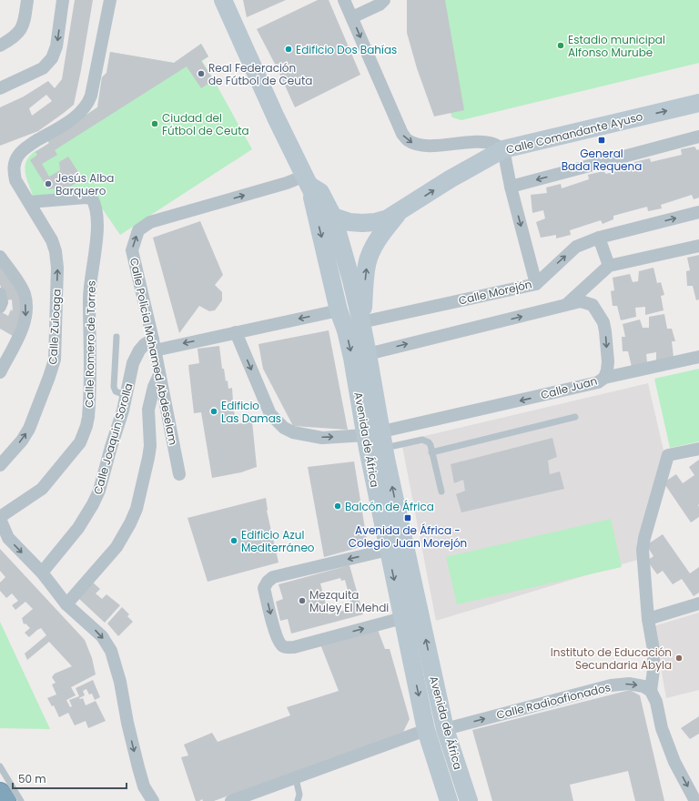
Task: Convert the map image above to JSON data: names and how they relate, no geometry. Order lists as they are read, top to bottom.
{
  "streets": {
    "main road": ["Calle Comandante Ayuso", "Avenida de África"],
    "street": [
      "Calle Morejón",
      "Calle Zuloaga",
      "Calle Romero de Torres",
      "Calle Policia Mohamed Abdeselam",
      "Calle Juan",
      "Calle Joaquin Sorolla",
      "Calle Radioafionados"
    ]
  },
  "crossings": [
    ["Calle Comandante Ayuso", "Calle Morejón"],
    ["Calle Comandante Ayuso", "Avenida de África"],
    ["Calle Morejón", "Avenida de África"],
    ["Calle Zuloaga", "Calle Romero de Torres"],
    ["Calle Policia Mohamed Abdeselam", "Calle Joaquin Sorolla"],
    ["Calle Policia Mohamed Abdeselam", "Avenida de África"],
    ["Calle Juan", "Avenida de África"],
    ["Avenida de África", "Calle Radioafionados"]
  ],
  "one_way": ["Calle Comandante Ayuso", "Calle Zuloaga", "Calle Radioafionados"],
  "places": {
    "other": [
      "Estadio municipal Alfonso Murube",
      "Edificio Dos Bahías",
      "Real Federación de Fútbol de Ceuta",
      "Ciudad del Fútbol de Ceuta",
      "Jesús Alba Barquero",
      "Edificio Las Damas",
      "Balcón de África",
      "Edificio Azul Mediterráneo",
      "Mezquita Muley El Mehdi",
      "Instituto de Educación Secundaria Abyla"
    ],
    "transit": ["General Bada Requena", "Avenida de África - Colegio Juan Morejón"]
  },
  "scale_bar": "50 m"
}
